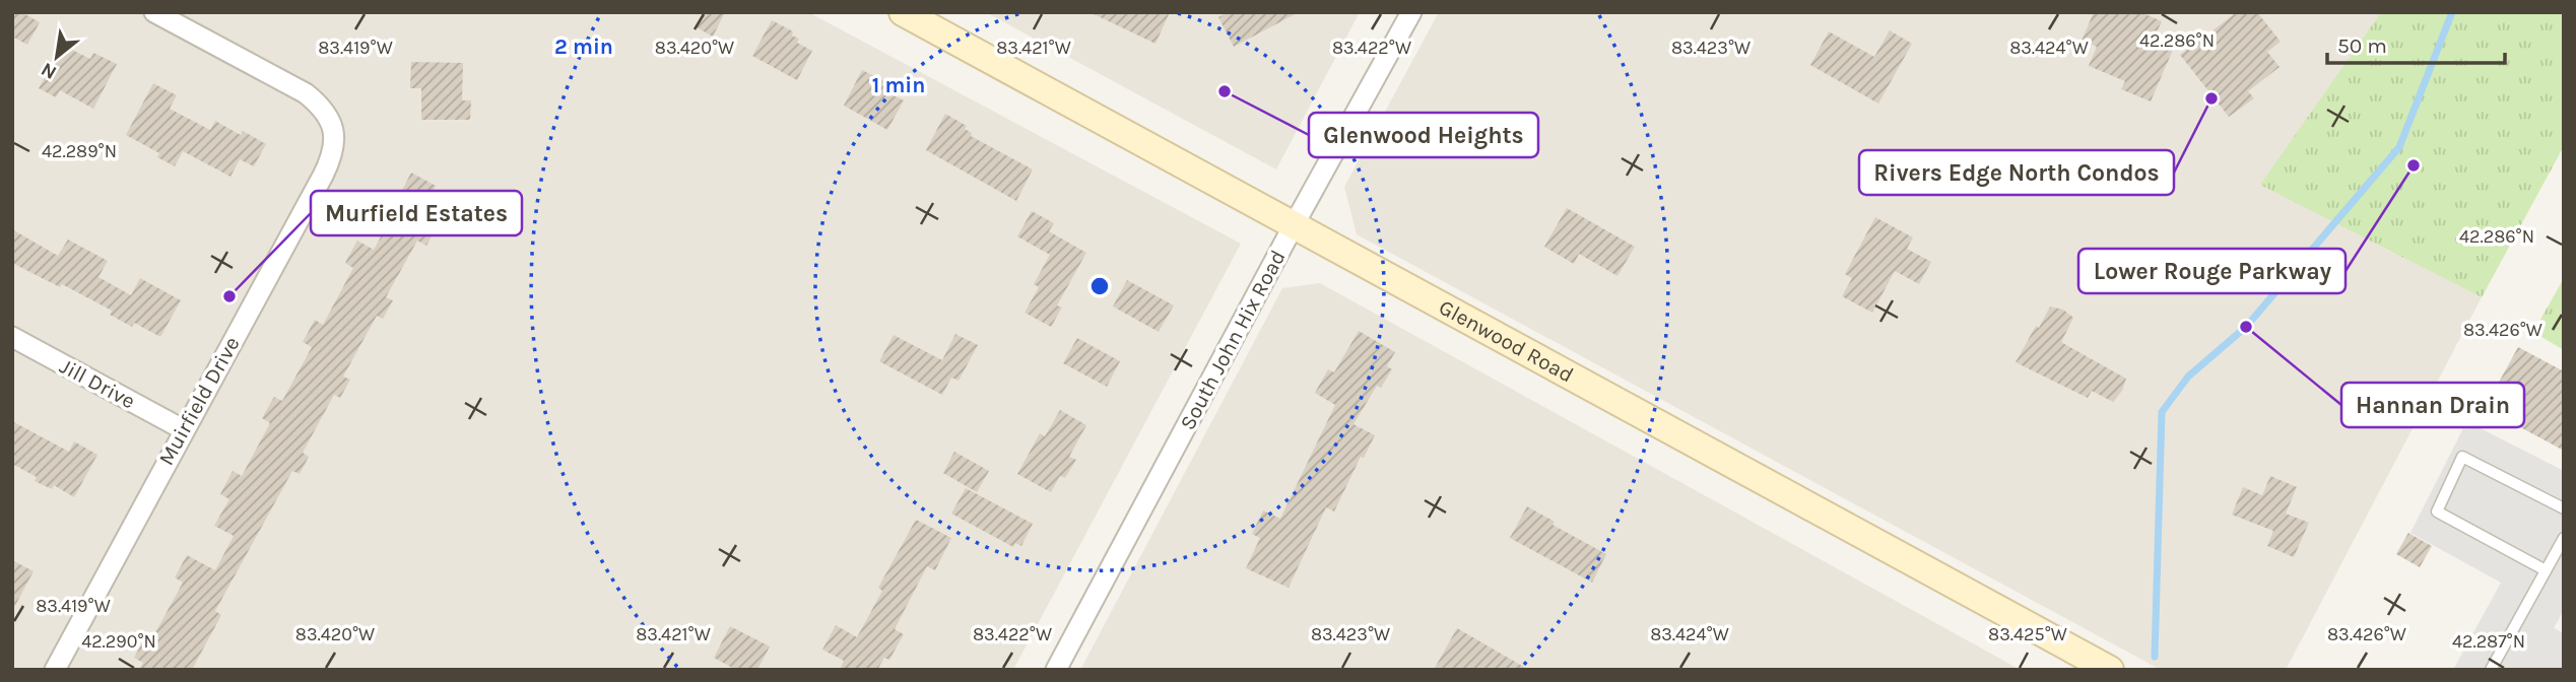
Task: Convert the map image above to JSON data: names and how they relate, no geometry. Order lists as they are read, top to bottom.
{
  "streets": {
    "street": [
      "South John Hix Road",
      "Glenwood Road",
      "Jill Drive",
      "Muirfield Drive"
    ]
  },
  "crossings": [
    ["South John Hix Road", "Glenwood Road"],
    ["Jill Drive", "Muirfield Drive"]
  ],
  "places": [
    "Glenwood Heights",
    "Rivers Edge North Condos",
    "Lower Rouge Parkway",
    "Murfield Estates",
    "Hannan Drain"
  ],
  "scale_bar": "50 m",
  "north": "bottom left",
  "coordinates": [
    "42.286°N",
    "83.419°W",
    "83.420°W",
    "83.421°W",
    "83.422°W",
    "83.423°W",
    "83.424°W",
    "42.289°N",
    "83.426°W",
    "83.425°W",
    "42.290°N",
    "42.287°N"
  ],
  "rings": ["2 min", "1 min"]
}
